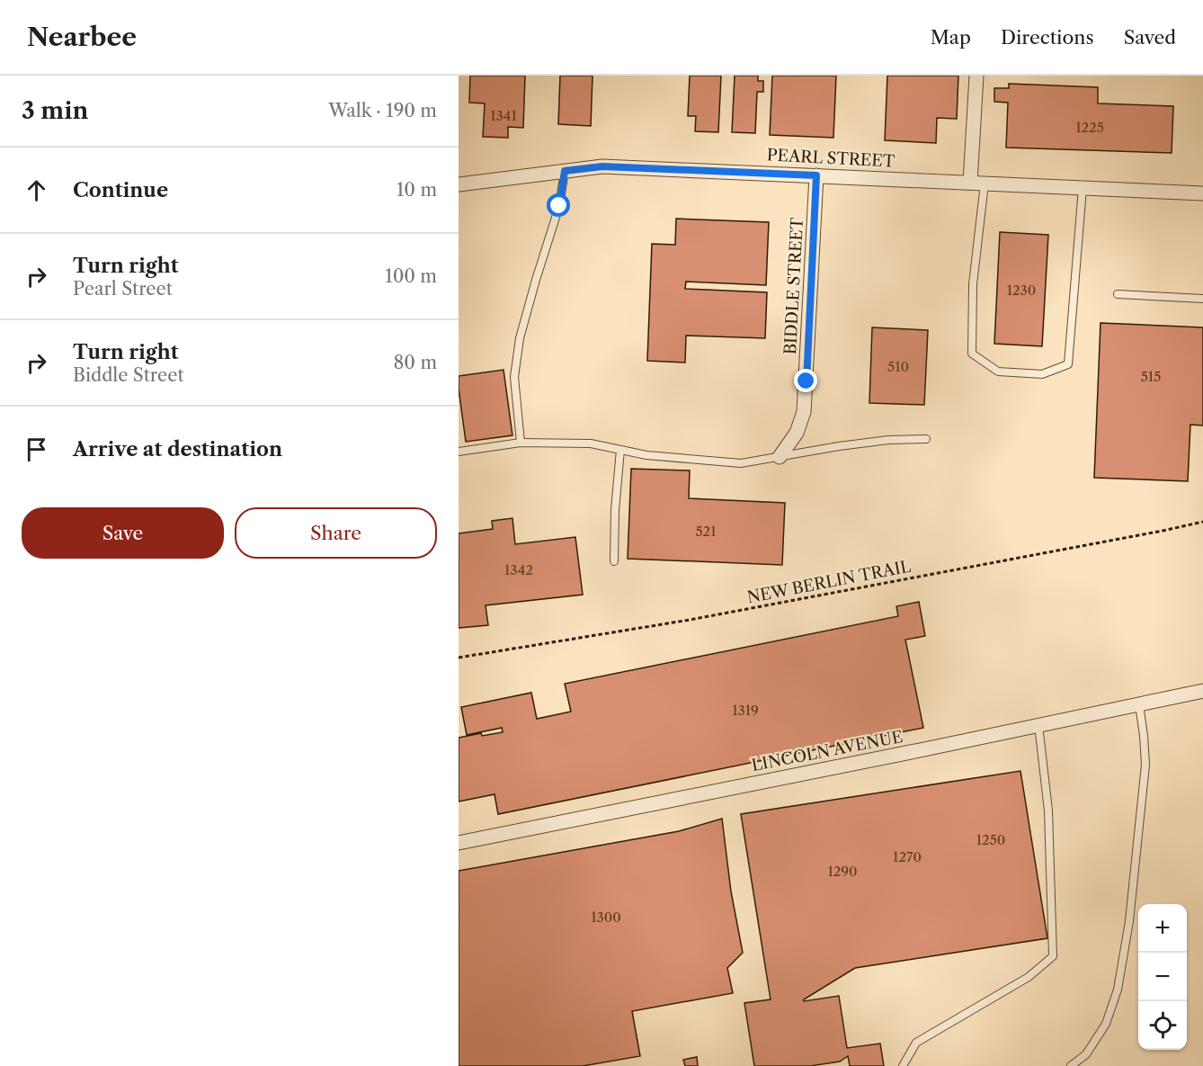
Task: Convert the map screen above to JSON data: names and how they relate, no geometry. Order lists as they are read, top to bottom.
{
  "streets": {
    "street": ["PEARL STREET", "BIDDLE STREET", "LINCOLN AVENUE"],
    "path": ["NEW BERLIN TRAIL"]
  },
  "crossings": [
    ["PEARL STREET", "BIDDLE STREET"]
  ],
  "house_numbers": [
    "1341",
    "1225",
    "1230",
    "510",
    "515",
    "521",
    "1342",
    "1319",
    "1250",
    "1270",
    "1290",
    "1300"
  ],
  "page": {
    "header": "Nearbee",
    "nav": ["Map", "Directions", "Saved"],
    "heading": ["3 min", "Walk · 190 m"],
    "list": [
      ["Continue", "10 m"],
      ["Turn right", "Pearl Street", "100 m"],
      ["Turn right", "Biddle Street", "80 m"],
      "Arrive at destination"
    ],
    "buttons": ["Save", "Share"],
    "map_buttons": ["+", "−"]
  }
}
